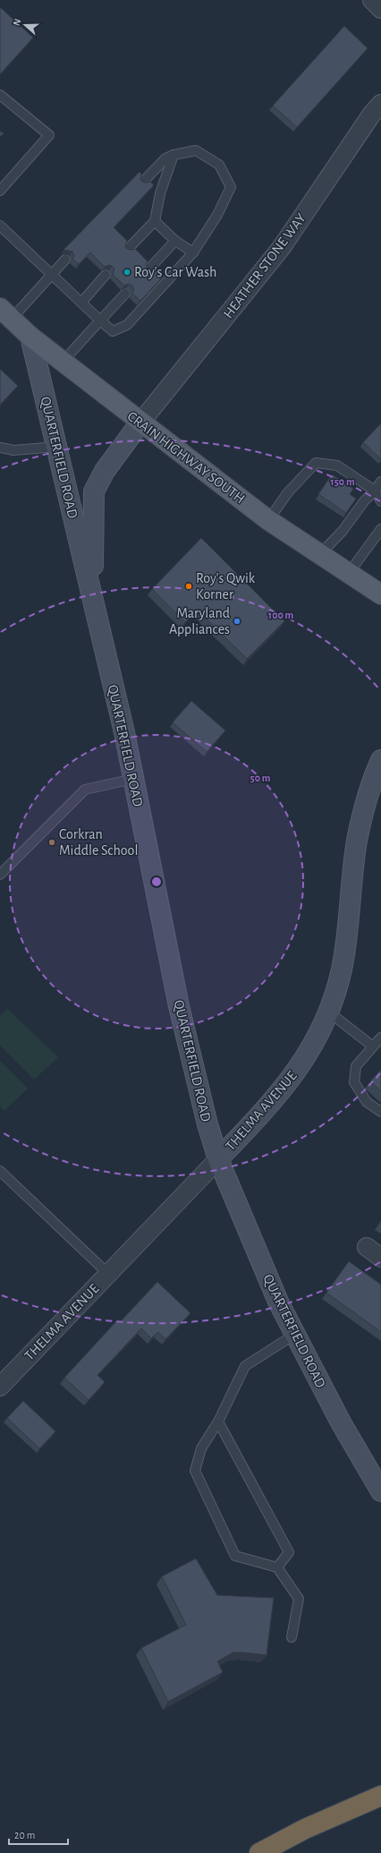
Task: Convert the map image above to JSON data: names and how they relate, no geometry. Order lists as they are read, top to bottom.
{
  "streets": {
    "main road": ["QUARTERFIELD ROAD", "CRAIN HIGHWAY SOUTH", "THELMA AVENUE"],
    "street": ["HEATHER STONE WAY"]
  },
  "crossings": [
    ["HEATHER STONE WAY", "QUARTERFIELD ROAD"],
    ["HEATHER STONE WAY", "CRAIN HIGHWAY SOUTH"],
    ["QUARTERFIELD ROAD", "CRAIN HIGHWAY SOUTH"],
    ["QUARTERFIELD ROAD", "THELMA AVENUE"]
  ],
  "places": [
    "Roy's Car Wash",
    "Roy's Qwik Korner",
    "Maryland Appliances",
    "Corkran Middle School"
  ],
  "scale_bar": "20 m",
  "north": "left",
  "rings": ["150 m", "100 m", "50 m"]
}
